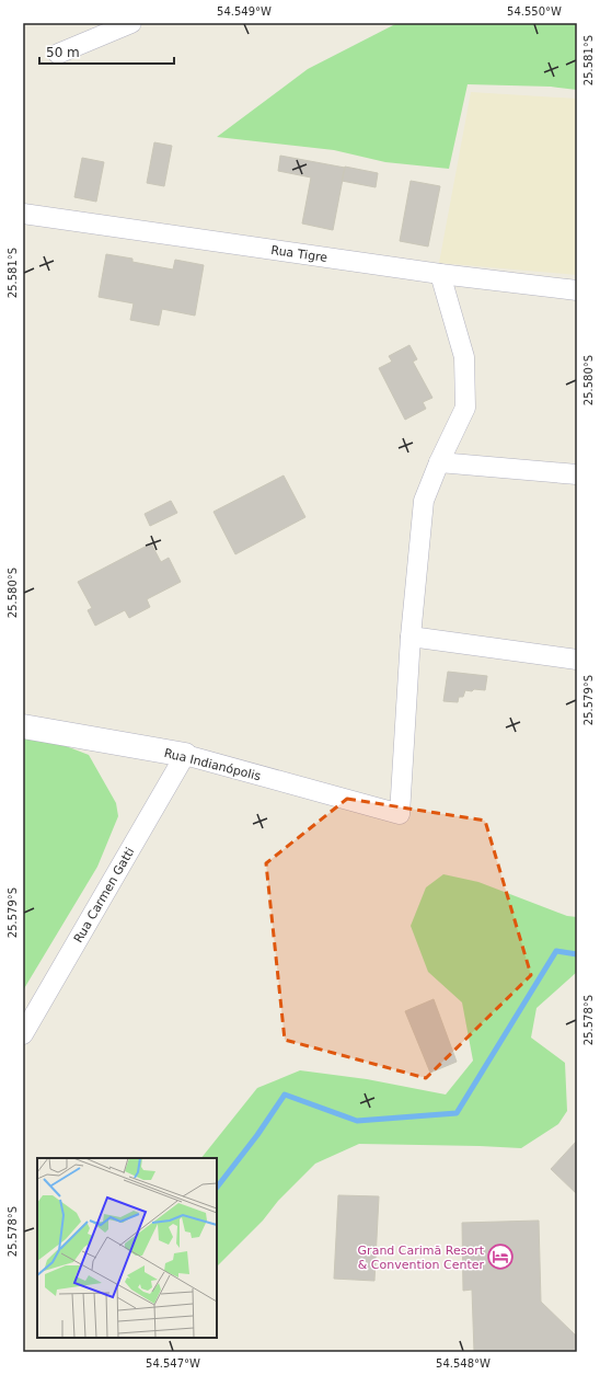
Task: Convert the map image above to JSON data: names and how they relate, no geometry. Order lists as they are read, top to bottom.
{
  "streets": {
    "street": ["Rua Tigre", "Rua Indianópolis", "Rua Carmen Gatti"]
  },
  "crossings": [
    ["Rua Indianópolis", "Rua Carmen Gatti"]
  ],
  "places": {
    "hotel": ["Grand Carimã Resort & Convention Center"]
  },
  "scale_bar": "50 m",
  "coordinates": [
    "54.549°W",
    "54.550°W",
    "25.581°S",
    "25.580°S",
    "25.579°S",
    "25.578°S",
    "54.547°W",
    "54.548°W"
  ]
}
